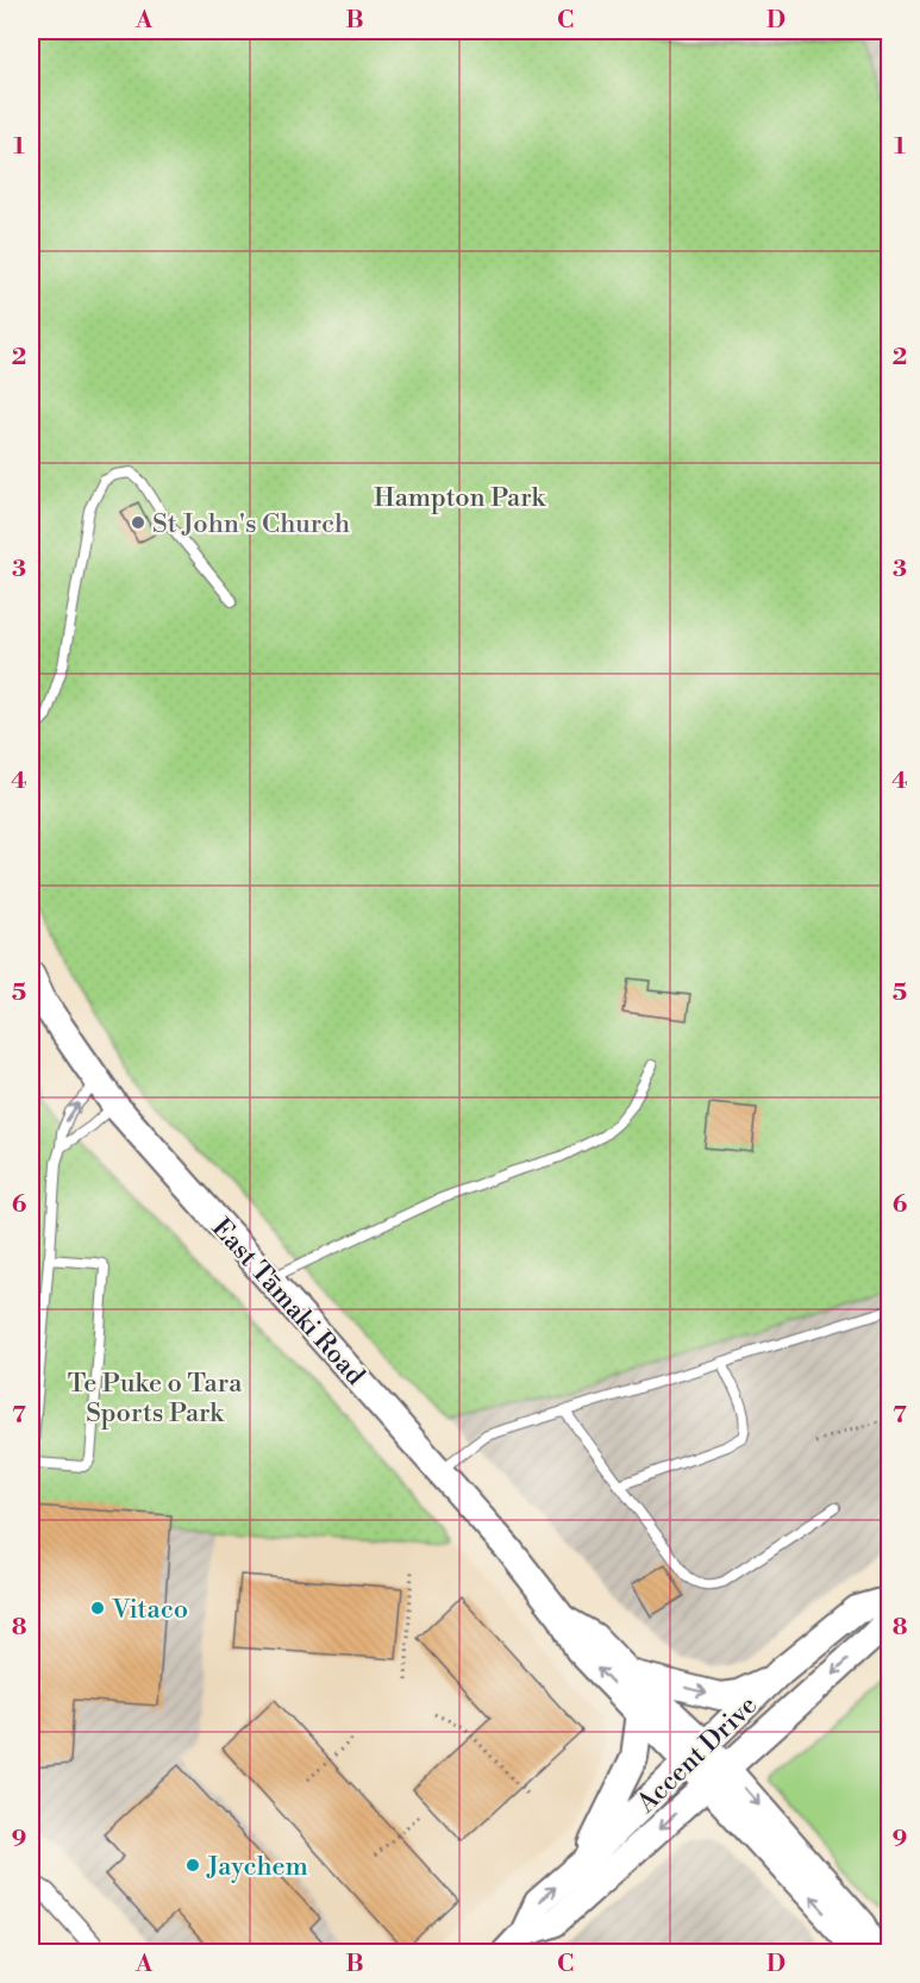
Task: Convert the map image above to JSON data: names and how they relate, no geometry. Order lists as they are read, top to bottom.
{
  "streets": {
    "main road": ["East Tāmaki Road", "Accent Drive"]
  },
  "crossings": [
    ["East Tāmaki Road", "Accent Drive"]
  ],
  "parks": ["Hampton Park", "Te Puke o Tara Sports Park"],
  "places": ["St John's Church", "Vitaco", "Jaychem"],
  "grid": {
    "columns": [
      "A",
      "B",
      "C",
      "D"
    ],
    "rows": [
      "1",
      "2",
      "3",
      "4",
      "5",
      "6",
      "7",
      "8",
      "9"
    ]
  }
}
